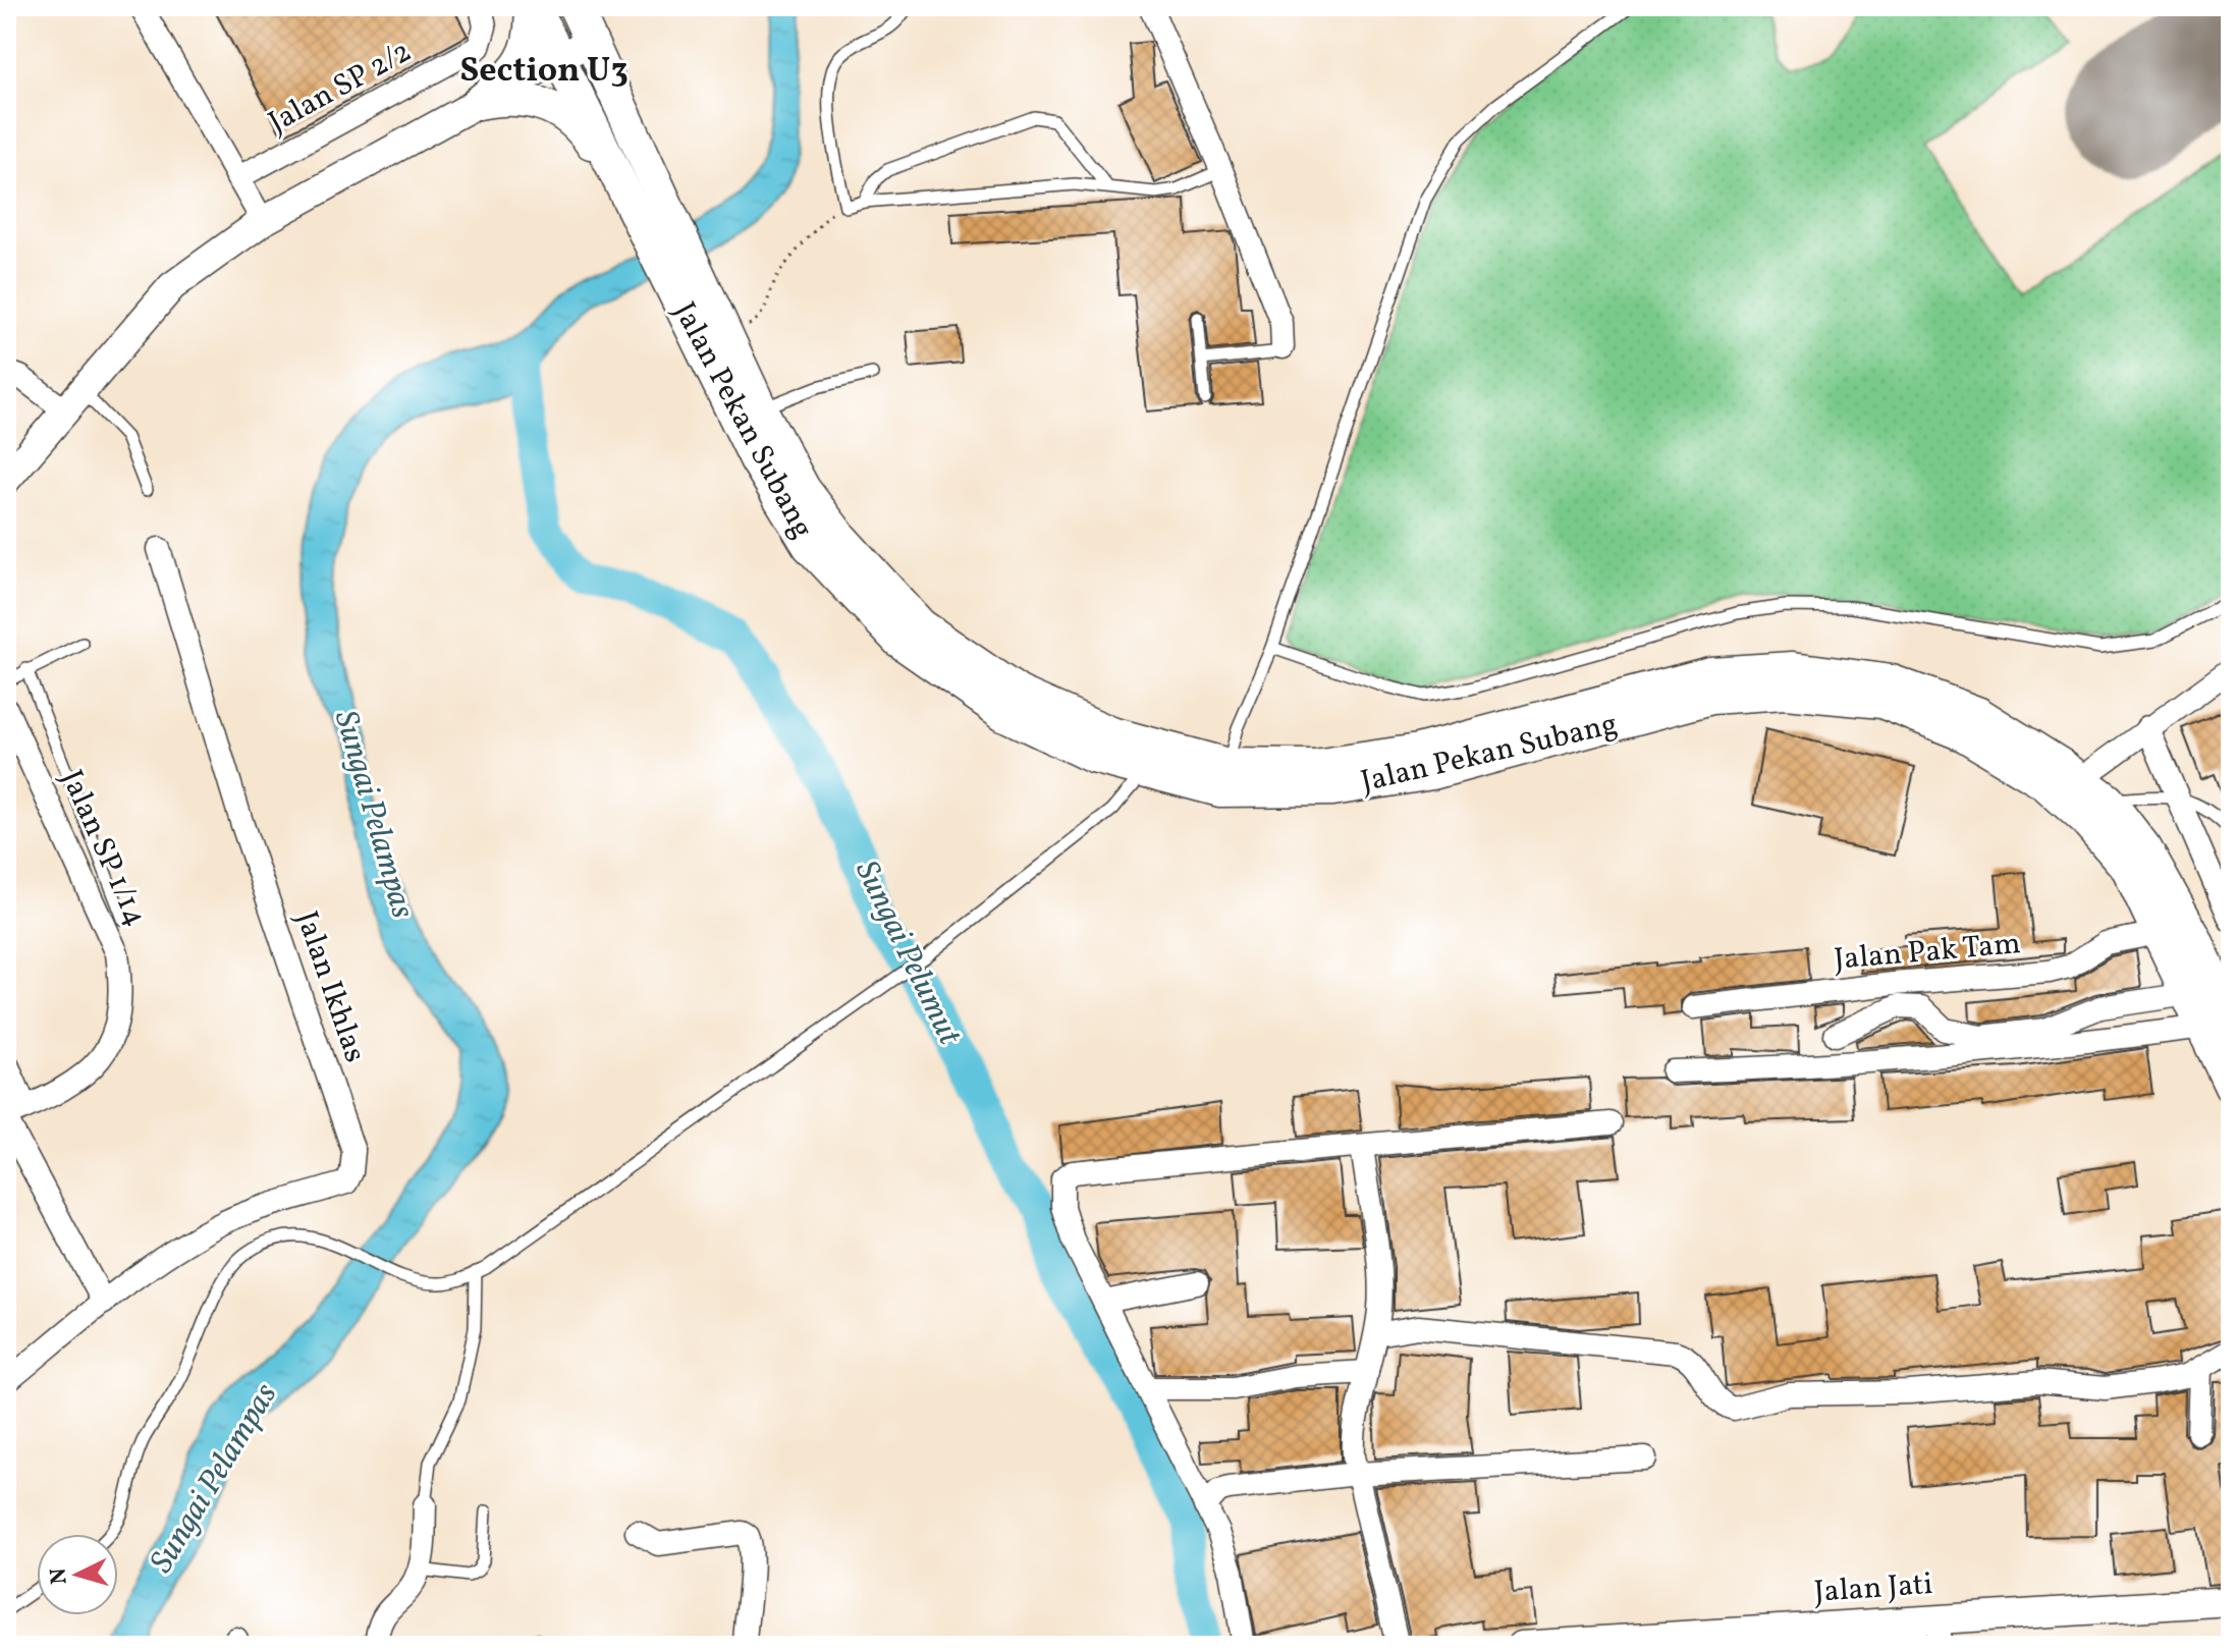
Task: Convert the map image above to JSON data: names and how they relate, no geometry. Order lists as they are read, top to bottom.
{
  "streets": {
    "main road": ["Jalan Pekan Subang"],
    "street": [
      "Jalan SP 2/2",
      "Jalan SP 1/14",
      "Jalan Pak Tam",
      "Jalan Ikhlas",
      "Jalan Jati"
    ]
  },
  "crossings": [
    ["Jalan Pekan Subang", "Jalan Pak Tam"]
  ],
  "districts": ["Section U3"],
  "water": ["Sungai Pelampas", "Sungai Pelumut"],
  "north": "left"
}
